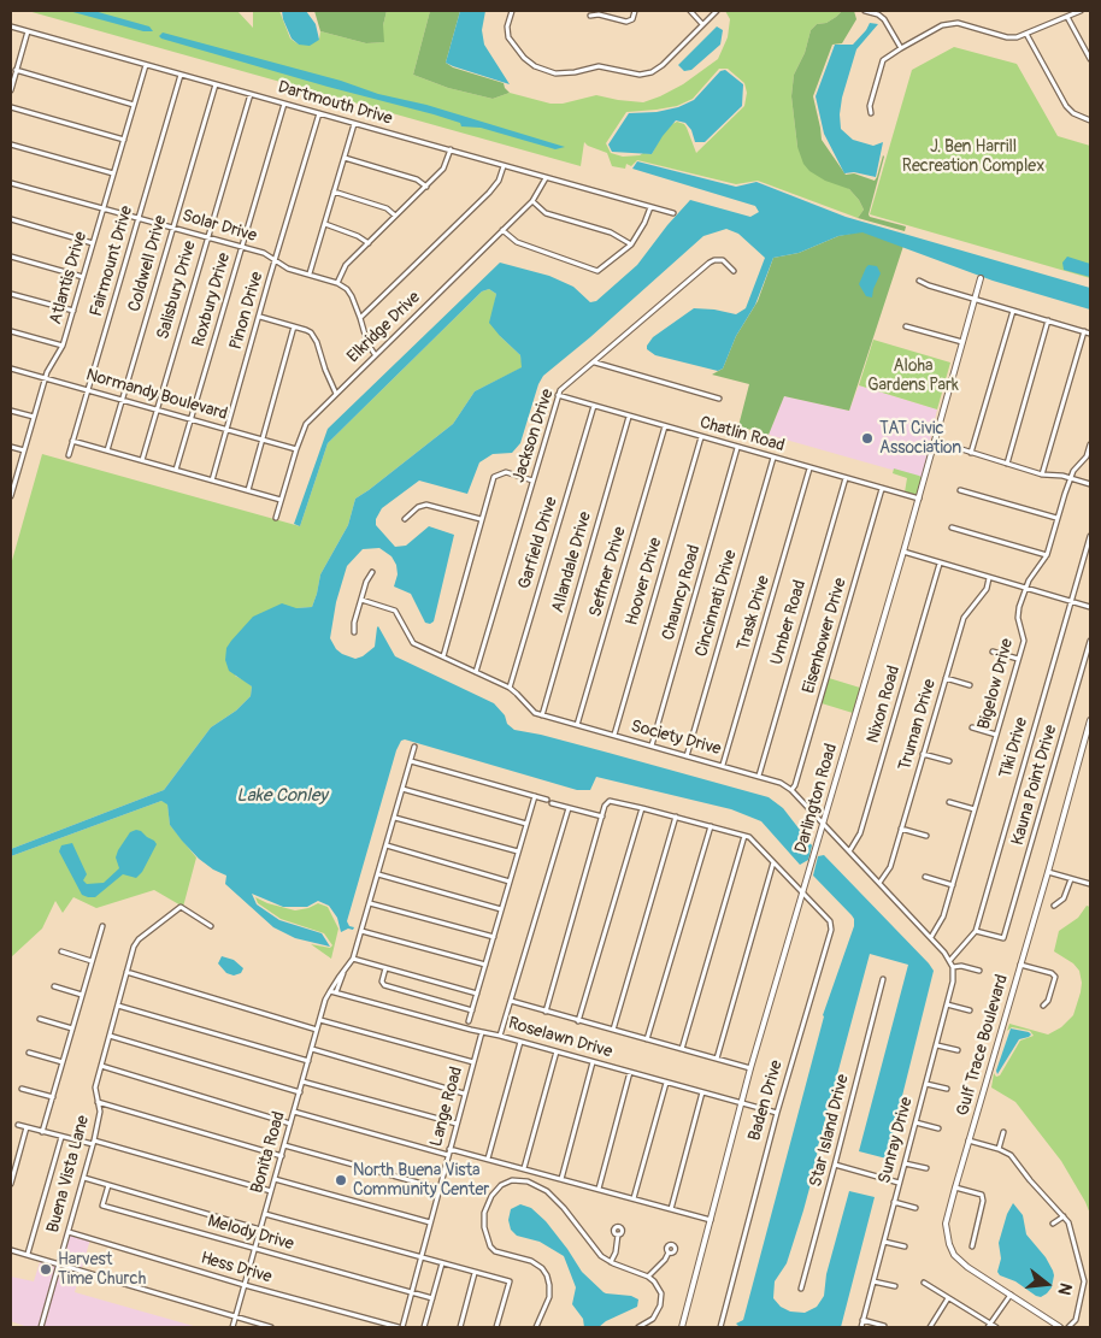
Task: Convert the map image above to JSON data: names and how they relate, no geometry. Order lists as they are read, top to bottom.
{
  "streets": {
    "street": [
      "Dartmouth Drive",
      "Solar Drive",
      "Fairmount Drive",
      "Coldwell Drive",
      "Atlantis Drive",
      "Salisbury Drive",
      "Roxbury Drive",
      "Pinon Drive",
      "Elkridge Drive",
      "Normandy Boulevard",
      "Chatlin Road",
      "Jackson Drive",
      "Garfield Drive",
      "Allandale Drive",
      "Seffner Drive",
      "Hoover Drive",
      "Chauncy Road",
      "Cincinnati Drive",
      "Trask Drive",
      "Umber Road",
      "Eisenhower Drive",
      "Bigelow Drive",
      "Nixon Road",
      "Truman Drive",
      "Society Drive",
      "Tiki Drive",
      "Kauna Point Drive",
      "Darlington Road",
      "Roselawn Drive",
      "Gulf Trace Boulevard",
      "Baden Drive",
      "Lange Road",
      "Star Island Drive",
      "Sunray Drive",
      "Bonita Road",
      "Buena Vista Lane",
      "Melody Drive",
      "Hess Drive"
    ]
  },
  "crossings": [
    ["Dartmouth Drive", "Fairmount Drive"],
    ["Dartmouth Drive", "Coldwell Drive"],
    ["Dartmouth Drive", "Atlantis Drive"],
    ["Dartmouth Drive", "Salisbury Drive"],
    ["Dartmouth Drive", "Roxbury Drive"],
    ["Dartmouth Drive", "Pinon Drive"],
    ["Dartmouth Drive", "Elkridge Drive"],
    ["Solar Drive", "Fairmount Drive"],
    ["Solar Drive", "Coldwell Drive"],
    ["Solar Drive", "Atlantis Drive"],
    ["Solar Drive", "Salisbury Drive"],
    ["Solar Drive", "Roxbury Drive"],
    ["Solar Drive", "Pinon Drive"],
    ["Fairmount Drive", "Normandy Boulevard"],
    ["Coldwell Drive", "Normandy Boulevard"],
    ["Atlantis Drive", "Normandy Boulevard"],
    ["Salisbury Drive", "Normandy Boulevard"],
    ["Roxbury Drive", "Normandy Boulevard"],
    ["Pinon Drive", "Normandy Boulevard"],
    ["Elkridge Drive", "Normandy Boulevard"],
    ["Chatlin Road", "Jackson Drive"],
    ["Chatlin Road", "Garfield Drive"],
    ["Chatlin Road", "Allandale Drive"],
    ["Chatlin Road", "Seffner Drive"],
    ["Chatlin Road", "Hoover Drive"],
    ["Chatlin Road", "Chauncy Road"],
    ["Chatlin Road", "Cincinnati Drive"],
    ["Chatlin Road", "Trask Drive"],
    ["Chatlin Road", "Umber Road"],
    ["Chatlin Road", "Eisenhower Drive"],
    ["Chatlin Road", "Darlington Road"],
    ["Jackson Drive", "Society Drive"],
    ["Garfield Drive", "Society Drive"],
    ["Allandale Drive", "Society Drive"],
    ["Seffner Drive", "Society Drive"],
    ["Hoover Drive", "Society Drive"],
    ["Chauncy Road", "Society Drive"],
    ["Cincinnati Drive", "Society Drive"],
    ["Trask Drive", "Society Drive"],
    ["Umber Road", "Society Drive"],
    ["Eisenhower Drive", "Society Drive"],
    ["Bigelow Drive", "Society Drive"],
    ["Nixon Road", "Society Drive"],
    ["Truman Drive", "Society Drive"],
    ["Society Drive", "Tiki Drive"],
    ["Society Drive", "Darlington Road"],
    ["Society Drive", "Sunray Drive"],
    ["Tiki Drive", "Kauna Point Drive"],
    ["Tiki Drive", "Sunray Drive"],
    ["Darlington Road", "Roselawn Drive"],
    ["Darlington Road", "Baden Drive"],
    ["Roselawn Drive", "Baden Drive"],
    ["Roselawn Drive", "Lange Road"],
    ["Lange Road", "Melody Drive"],
    ["Lange Road", "Hess Drive"],
    ["Bonita Road", "Melody Drive"],
    ["Bonita Road", "Hess Drive"],
    ["Buena Vista Lane", "Hess Drive"]
  ],
  "water": ["Lake Conley"],
  "parks": ["J. Ben Harrill Recreation Complex", "Aloha Gardens Park"],
  "places": ["TAT Civic Association", "North Buena Vista Community Center", "Harvest Time Church"],
  "north": "right"
}
